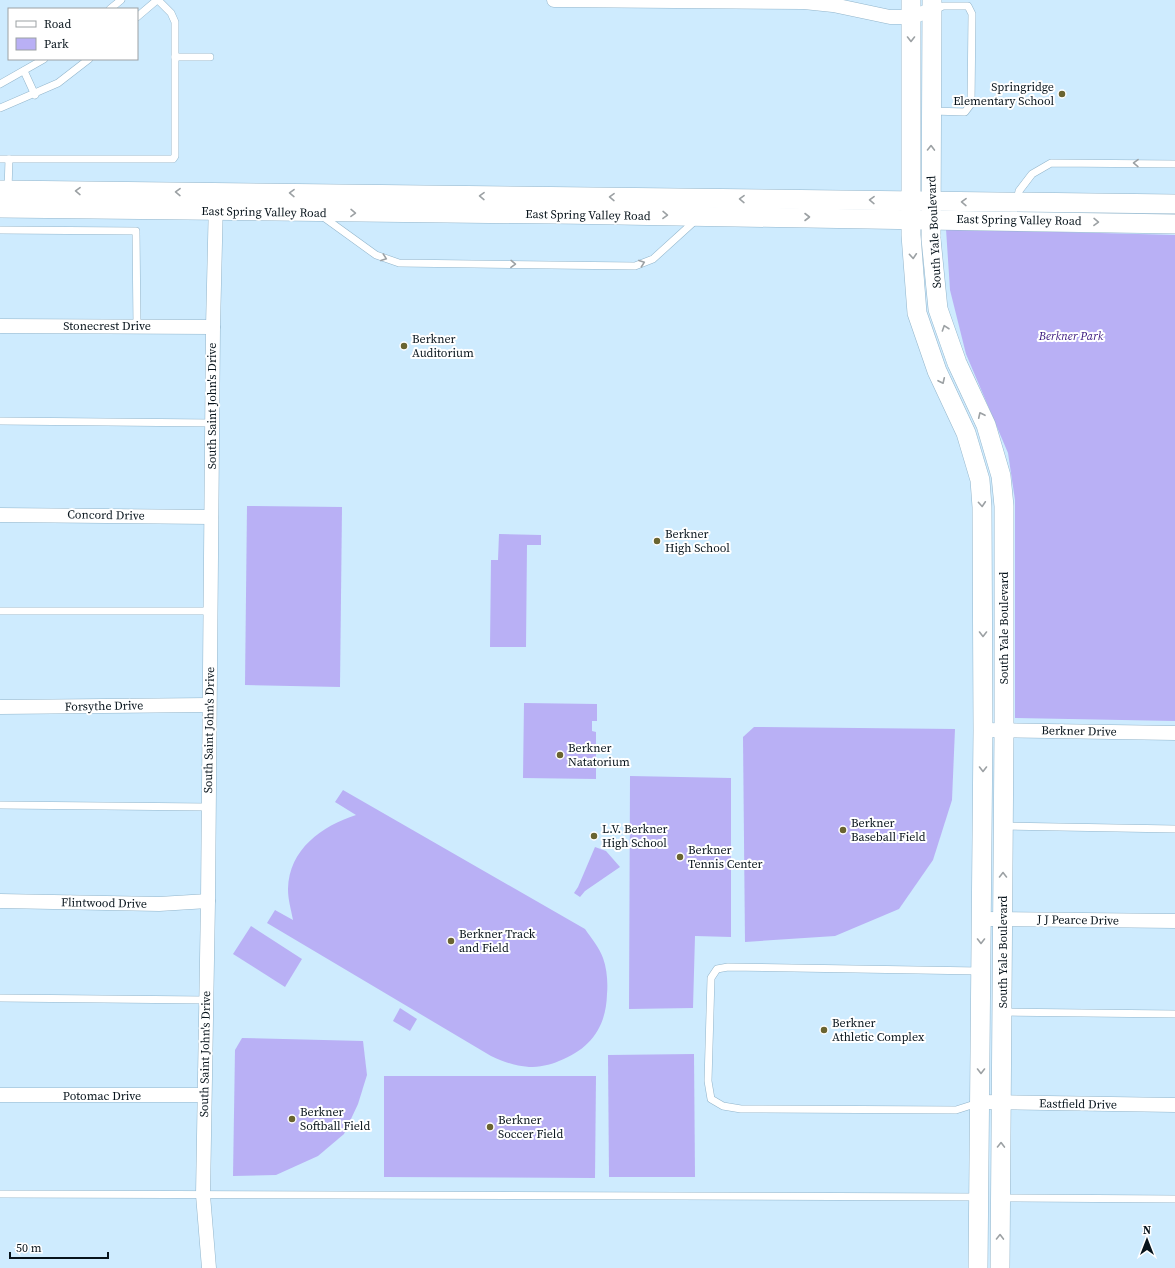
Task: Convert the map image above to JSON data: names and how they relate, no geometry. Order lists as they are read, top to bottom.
{
  "streets": {
    "street": [
      "East Spring Valley Road",
      "South Yale Boulevard",
      "Stonecrest Drive",
      "South Saint John's Drive",
      "Concord Drive",
      "Forsythe Drive",
      "Berkner Drive",
      "Flintwood Drive",
      "J J Pearce Drive",
      "Potomac Drive",
      "Eastfield Drive"
    ]
  },
  "crossings": [
    ["East Spring Valley Road", "South Yale Boulevard"],
    ["East Spring Valley Road", "South Saint John's Drive"],
    ["South Yale Boulevard", "Berkner Drive"],
    ["South Yale Boulevard", "J J Pearce Drive"],
    ["South Yale Boulevard", "Eastfield Drive"],
    ["Stonecrest Drive", "South Saint John's Drive"],
    ["South Saint John's Drive", "Concord Drive"],
    ["South Saint John's Drive", "Forsythe Drive"],
    ["South Saint John's Drive", "Flintwood Drive"],
    ["South Saint John's Drive", "Potomac Drive"]
  ],
  "parks": ["Berkner Park"],
  "places": [
    "Springridge Elementary School",
    "Berkner Auditorium",
    "Berkner High School",
    "Berkner Natatorium",
    "Berkner Baseball Field",
    "L.V. Berkner High School",
    "Berkner Tennis Center",
    "Berkner Track and Field",
    "Berkner Athletic Complex",
    "Berkner Softball Field",
    "Berkner Soccer Field"
  ],
  "legend": ["Road", "Park"],
  "scale_bar": "50 m",
  "north": "top"
}
